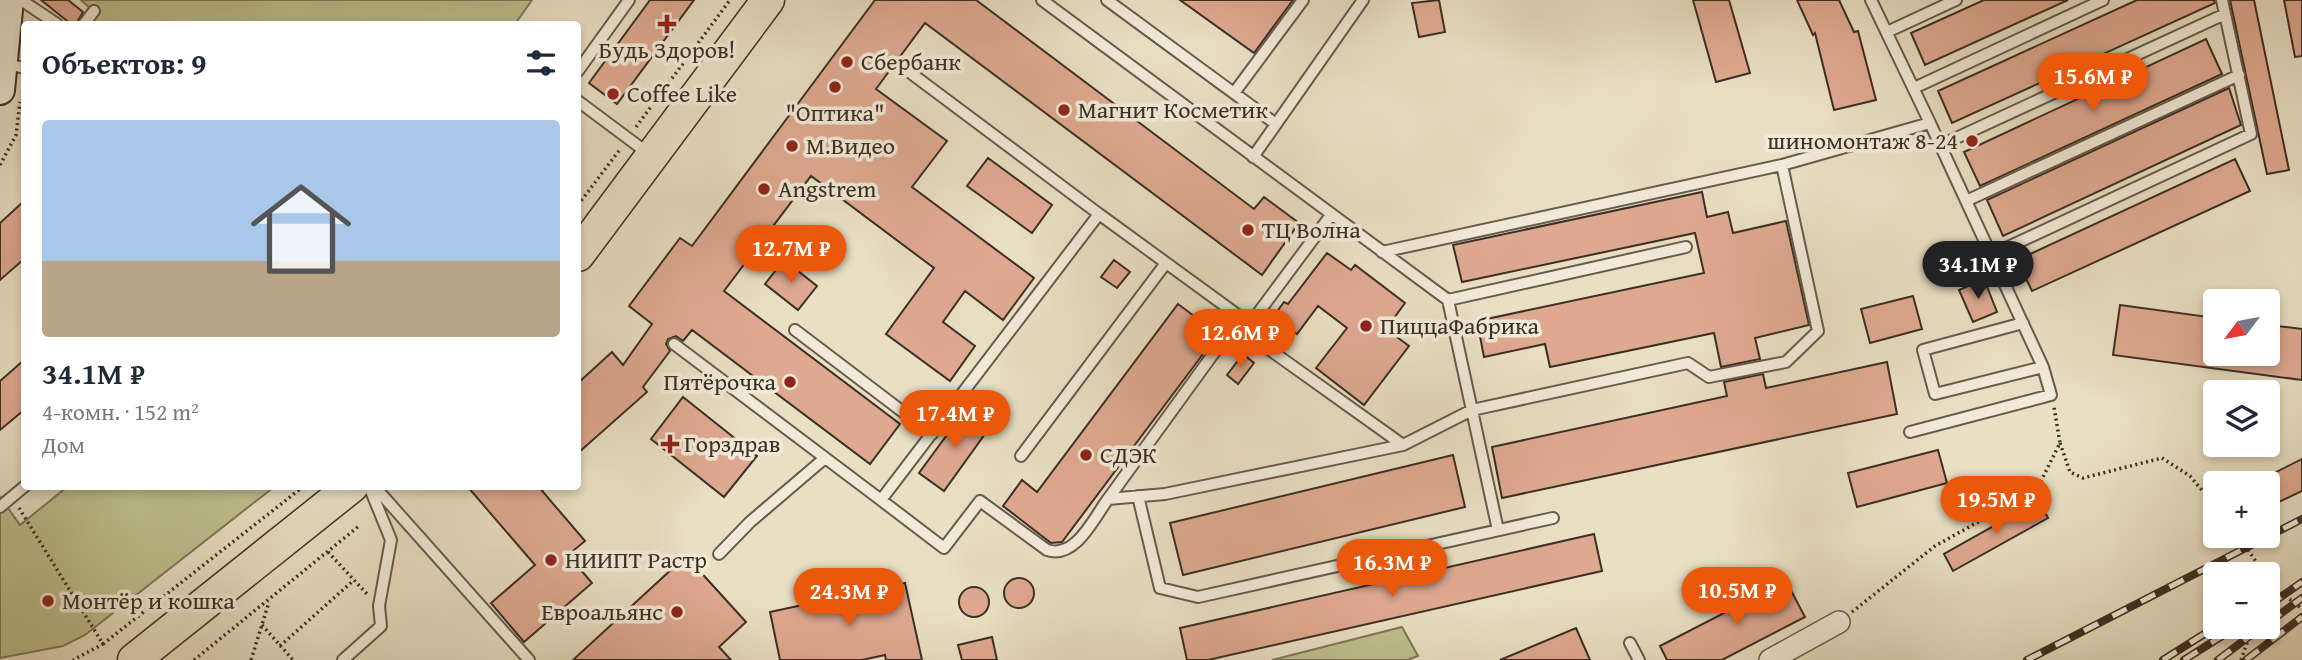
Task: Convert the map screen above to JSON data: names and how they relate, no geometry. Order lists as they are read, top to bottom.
{
  "places": {
    "health": ["Будь Здоров!", "Горздрав"],
    "other": [
      "Сбербанк",
      "\"Оптика\"",
      "Coffee Like",
      "Магнит Косметик",
      "шиномонтаж 8-24",
      "М.Видео",
      "Angstrem",
      "ТЦ Волна",
      "ПиццаФабрика",
      "Пятёрочка",
      "СДЭК",
      "НИИПТ Растр",
      "Монтёр и кошка",
      "Евроальянс"
    ]
  },
  "north": "bottom left",
  "page": {
    "heading": "Объектов: 9",
    "price": [
      "15.6M ₽",
      "12.7M ₽",
      "34.1M ₽",
      "12.6M ₽",
      "17.4M ₽",
      "19.5M ₽",
      "16.3M ₽",
      "10.5M ₽",
      "24.3M ₽"
    ],
    "list": [
      {
        "name": "34.1M ₽",
        "note": "4-комн. · 152 m² · Дом"
      }
    ],
    "map_buttons": ["+", "−"]
  }
}
